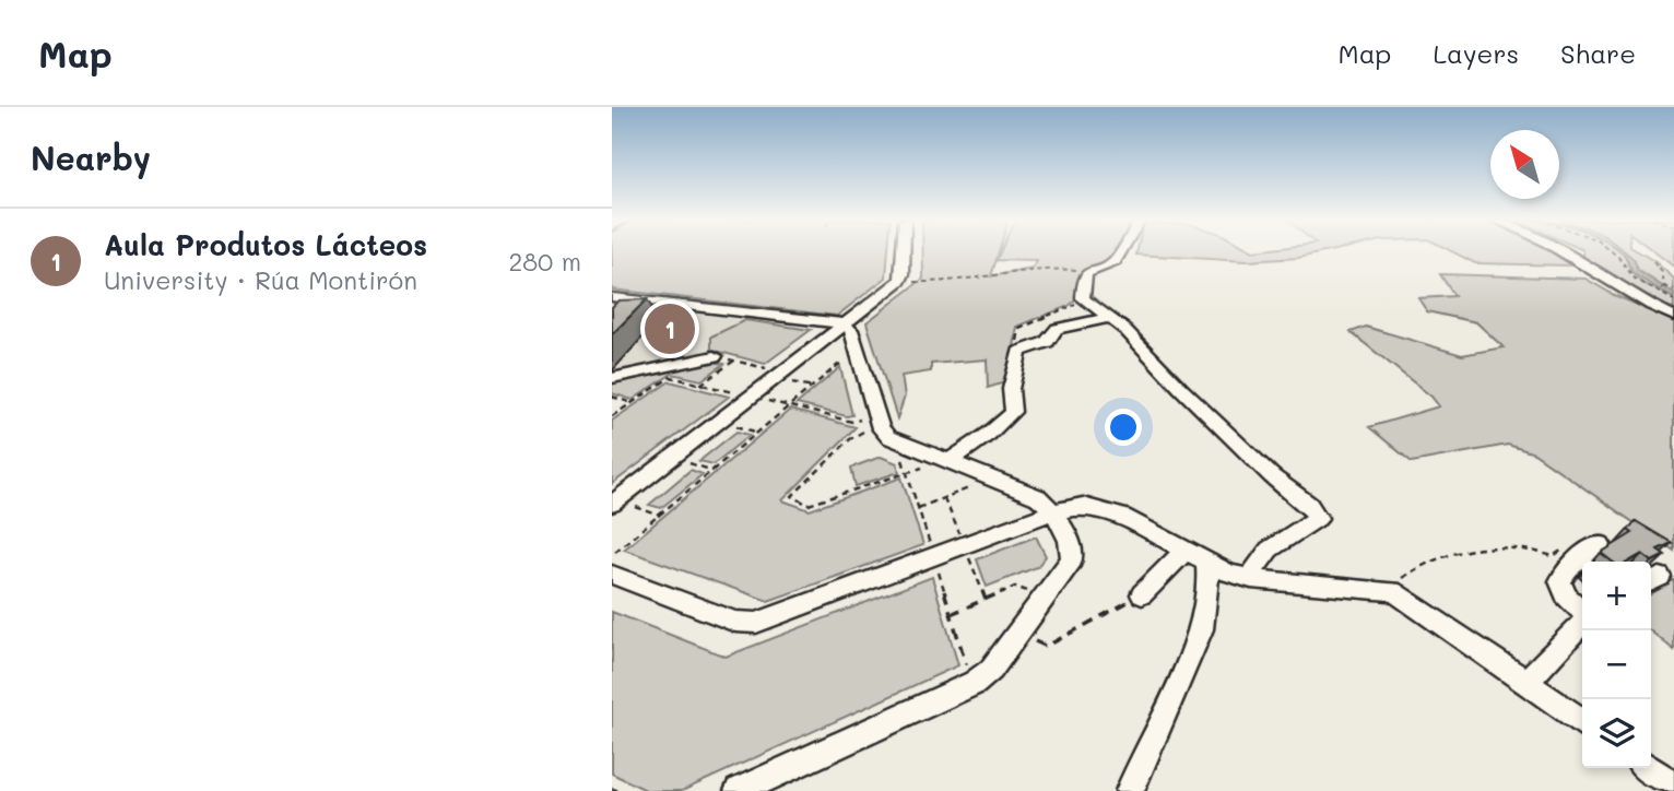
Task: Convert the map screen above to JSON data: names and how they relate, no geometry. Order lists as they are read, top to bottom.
{
  "north": "top left",
  "page": {
    "header": "Map",
    "nav": ["Map", "Layers", "Share"],
    "heading": "Nearby",
    "list": [
      {
        "mark": "1",
        "name": "Aula Produtos Lácteos",
        "note": "University · Rúa Montirón",
        "value": "280 m"
      }
    ],
    "pins": "1",
    "map_buttons": ["+", "−"]
  }
}
